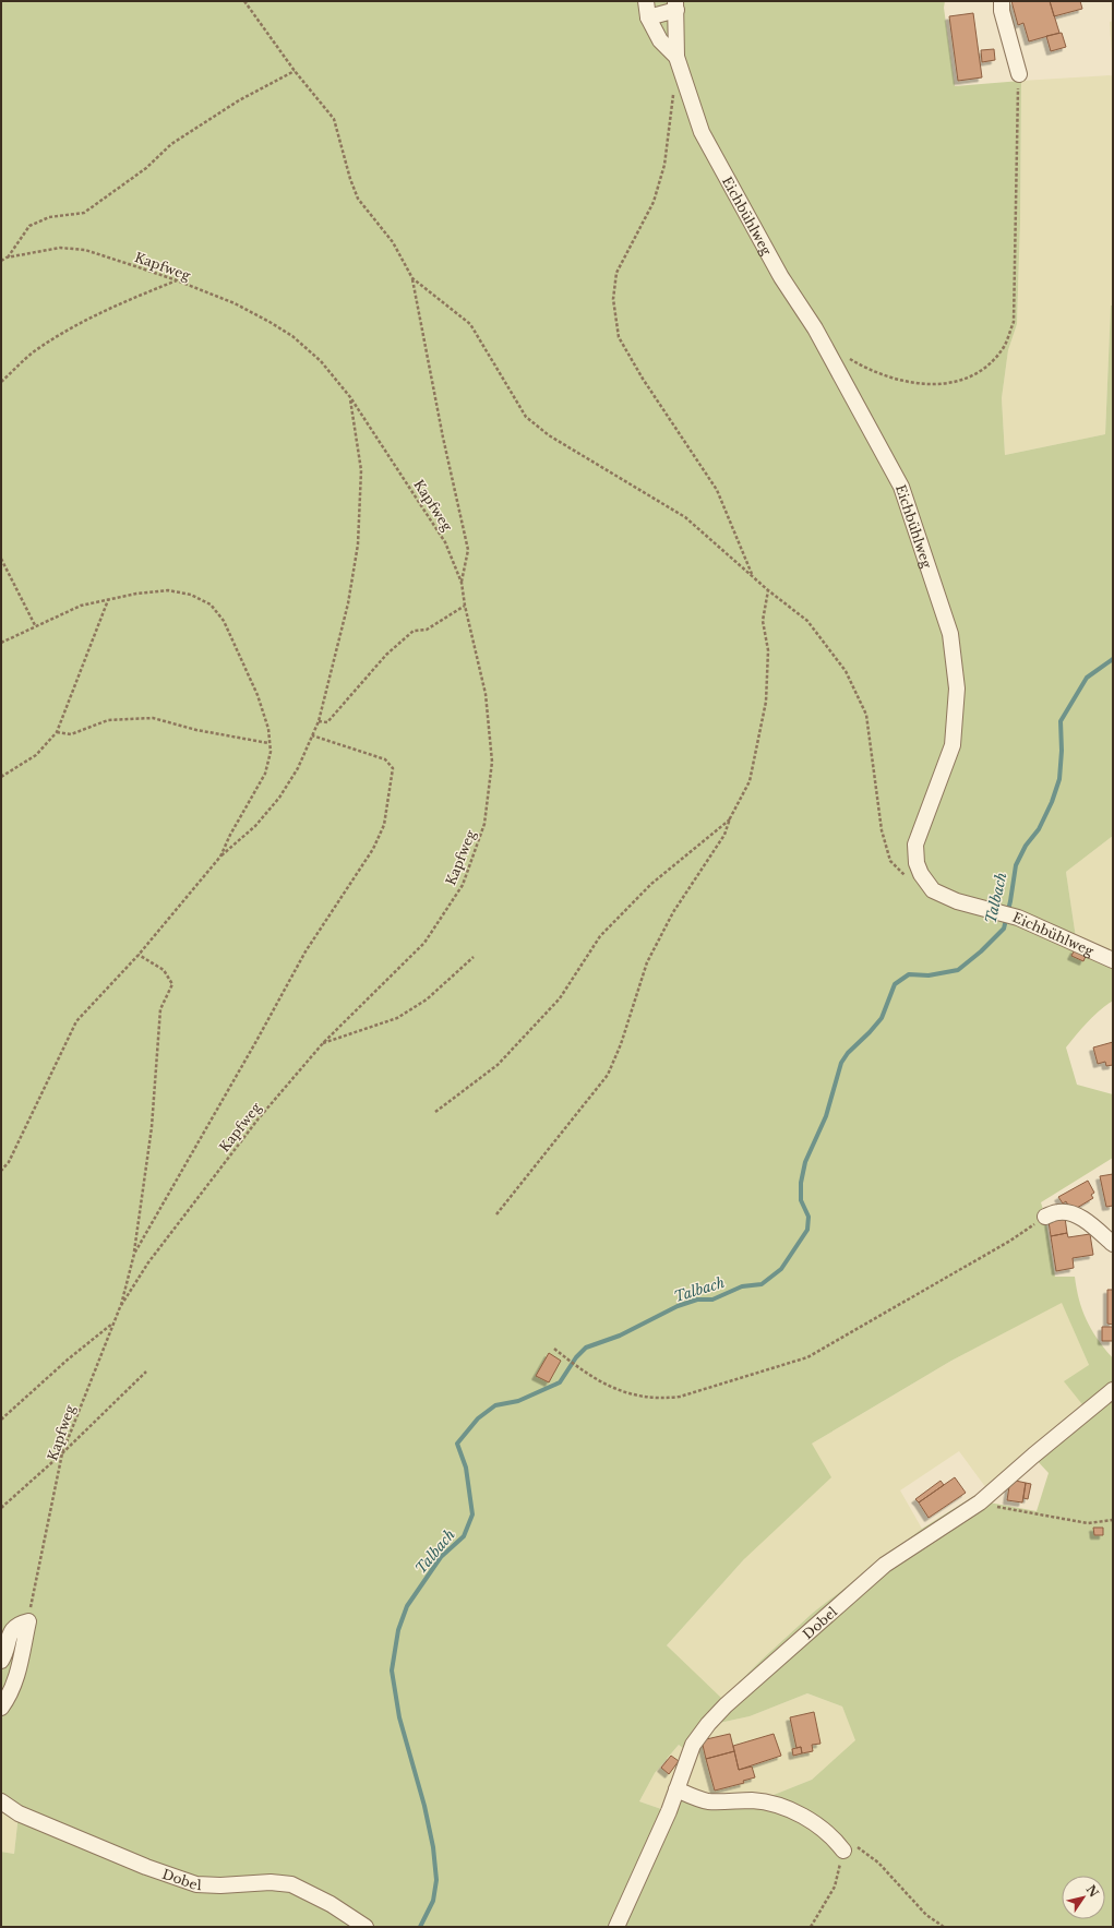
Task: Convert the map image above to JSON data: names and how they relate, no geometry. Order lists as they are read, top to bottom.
{
  "streets": {
    "street": ["Eichbühlweg", "Dobel"],
    "path": ["Kapfweg"]
  },
  "water": ["Talbach"],
  "north": "top right"
}
